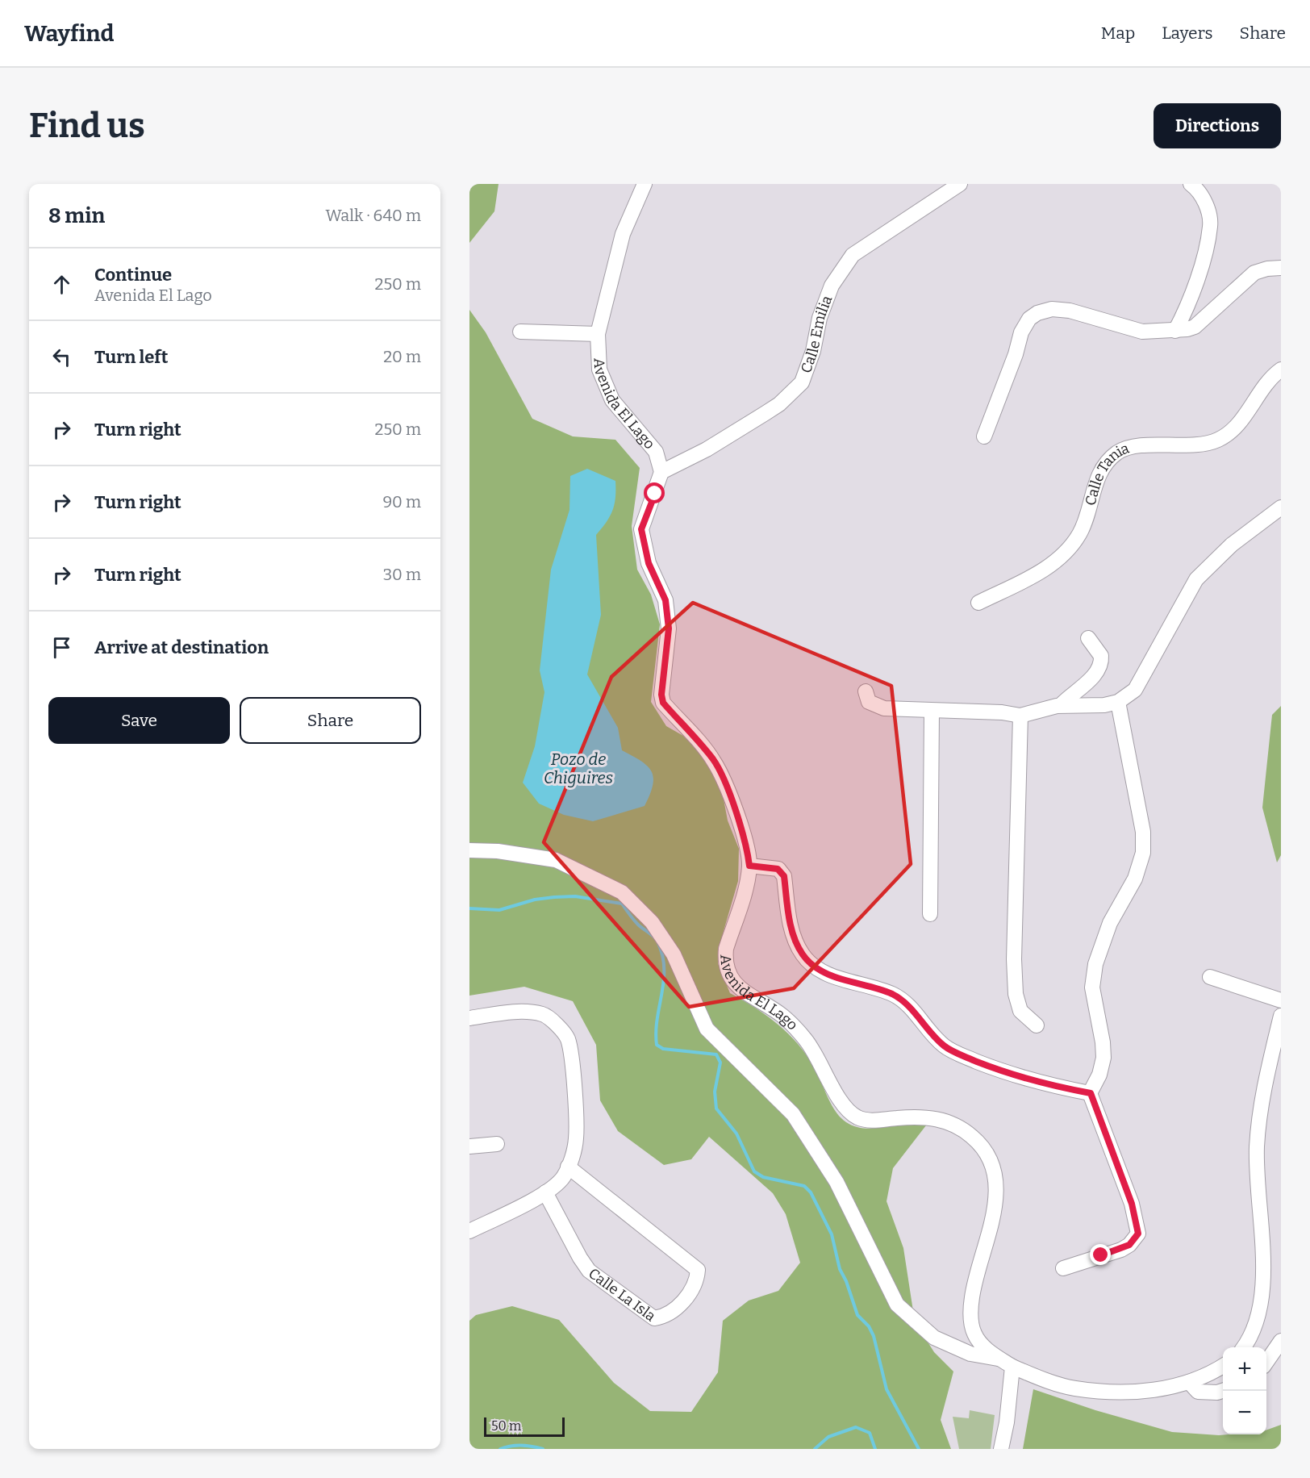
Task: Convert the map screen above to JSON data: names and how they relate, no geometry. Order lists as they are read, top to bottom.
{
  "streets": {
    "street": [
      "Calle Emilia",
      "Avenida El Lago",
      "Calle Tania",
      "Calle La Isla"
    ]
  },
  "crossings": [
    ["Calle Emilia", "Avenida El Lago"]
  ],
  "water": ["Pozo de Chiguires"],
  "scale_bar": "50 m",
  "page": {
    "header": "Wayfind",
    "nav": ["Map", "Layers", "Share"],
    "buttons": [
      "Directions",
      ["Save", "Share"]
    ],
    "title": "Find us",
    "heading": ["8 min", "Walk · 640 m"],
    "list": [
      ["Continue", "Avenida El Lago", "250 m"],
      ["Turn left", "20 m"],
      ["Turn right", "250 m"],
      ["Turn right", "90 m"],
      ["Turn right", "30 m"],
      "Arrive at destination"
    ],
    "map_buttons": ["+", "−"],
    "scale": "50 m"
  }
}
